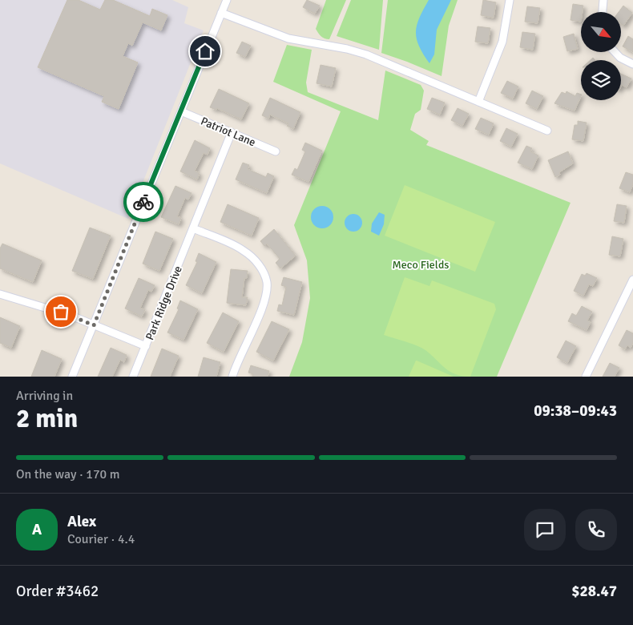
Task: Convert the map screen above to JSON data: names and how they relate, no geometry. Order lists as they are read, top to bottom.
{
  "streets": {
    "street": ["Patriot Lane", "Park Ridge Drive"]
  },
  "crossings": [
    ["Patriot Lane", "Park Ridge Drive"]
  ],
  "parks": ["Meco Fields"],
  "north": "bottom right",
  "page": {
    "heading": ["2 min", "Arriving in", "09:38–09:43"],
    "panel": [
      "Alex",
      "Courier · 4.4",
      "Order #3462",
      "$28.47"
    ],
    "bar": "On the way · 170 m",
    "round": "A"
  }
}
